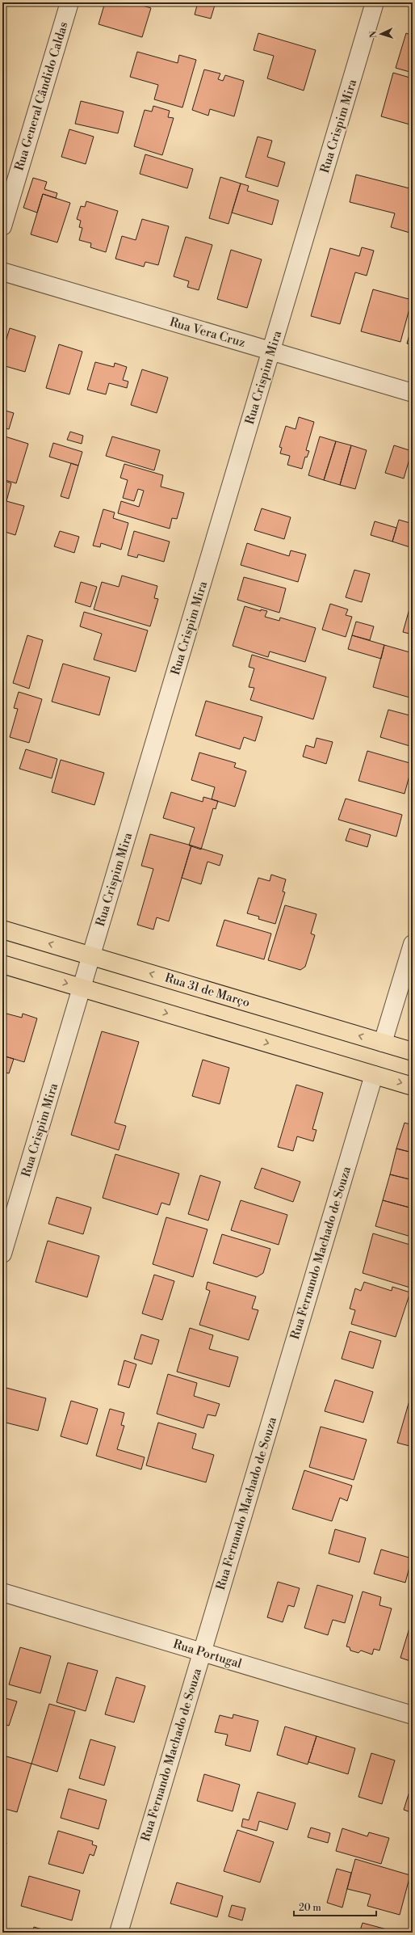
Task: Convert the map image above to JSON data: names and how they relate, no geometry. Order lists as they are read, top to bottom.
{
  "streets": {
    "main road": ["Rua 31 de Março"],
    "street": [
      "Rua General Cândido Caldas",
      "Rua Crispim Mira",
      "Rua Vera Cruz",
      "Rua Fernando Machado de Souza",
      "Rua Portugal"
    ]
  },
  "crossings": [
    ["Rua Crispim Mira", "Rua Vera Cruz"],
    ["Rua Crispim Mira", "Rua 31 de Março"],
    ["Rua Fernando Machado de Souza", "Rua Portugal"]
  ],
  "scale_bar": "20 m",
  "north": "left"
}
